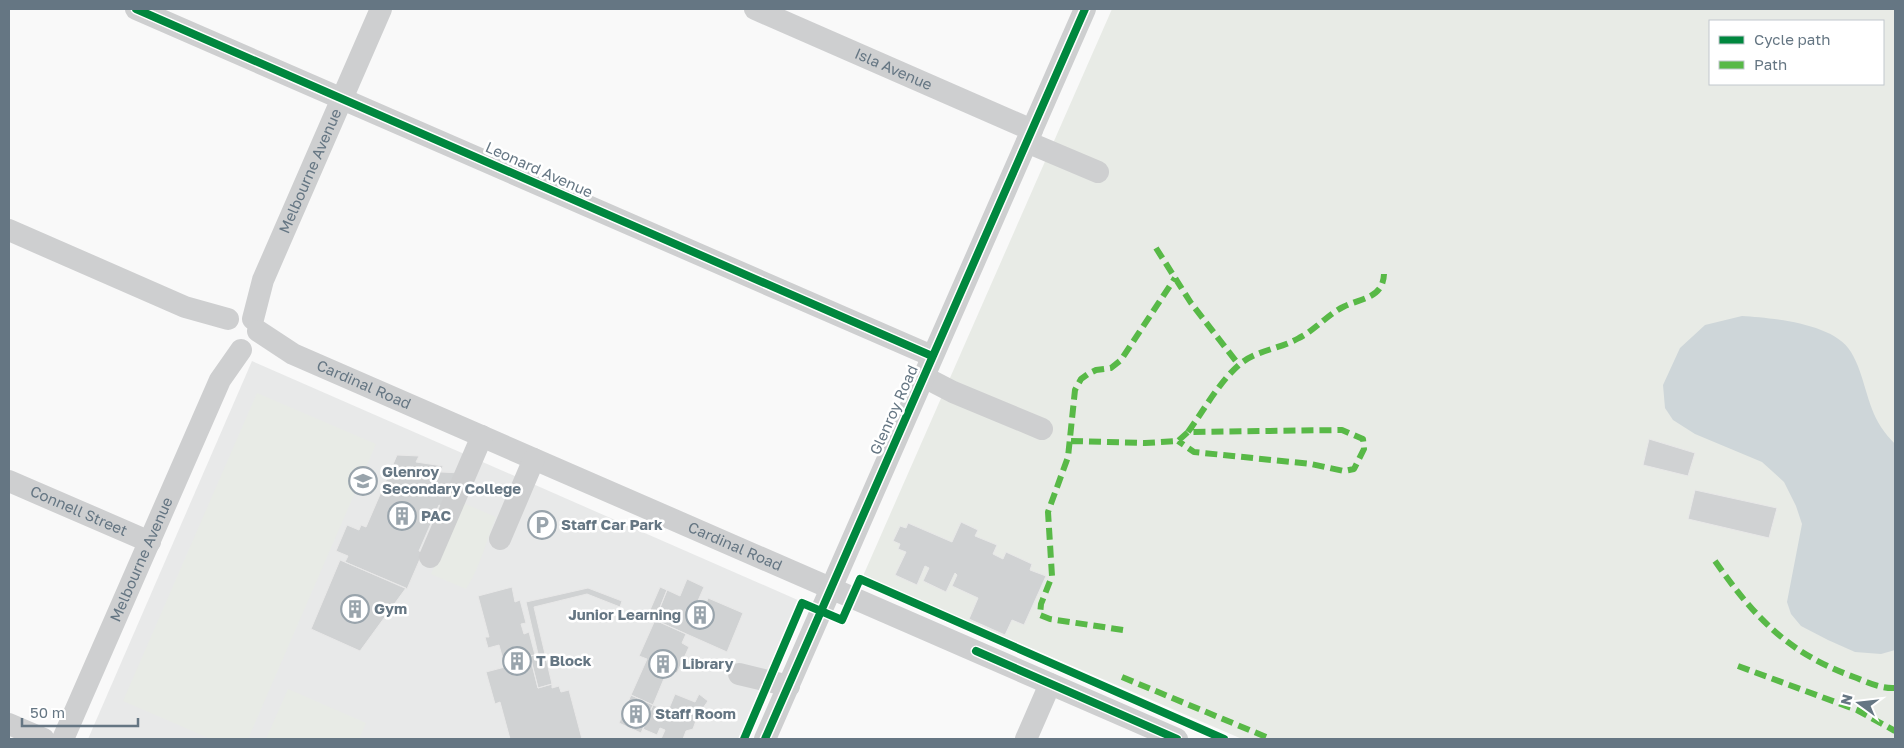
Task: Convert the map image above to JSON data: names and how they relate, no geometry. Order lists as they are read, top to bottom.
{
  "streets": {
    "street": [
      "Isla Avenue",
      "Leonard Avenue",
      "Melbourne Avenue",
      "Cardinal Road",
      "Glenroy Road",
      "Connell Street"
    ]
  },
  "crossings": [
    ["Isla Avenue", "Glenroy Road"],
    ["Leonard Avenue", "Melbourne Avenue"],
    ["Leonard Avenue", "Glenroy Road"],
    ["Melbourne Avenue", "Cardinal Road"],
    ["Melbourne Avenue", "Connell Street"],
    ["Cardinal Road", "Glenroy Road"]
  ],
  "places": {
    "school or university": ["Glenroy Secondary College"],
    "building": [
      "PAC",
      "Gym",
      "Junior Learning",
      "T Block",
      "Library",
      "Staff Room"
    ],
    "parking": ["Staff Car Park"]
  },
  "legend": ["Cycle path", "Path"],
  "scale_bar": "50 m",
  "north": "left"
}
